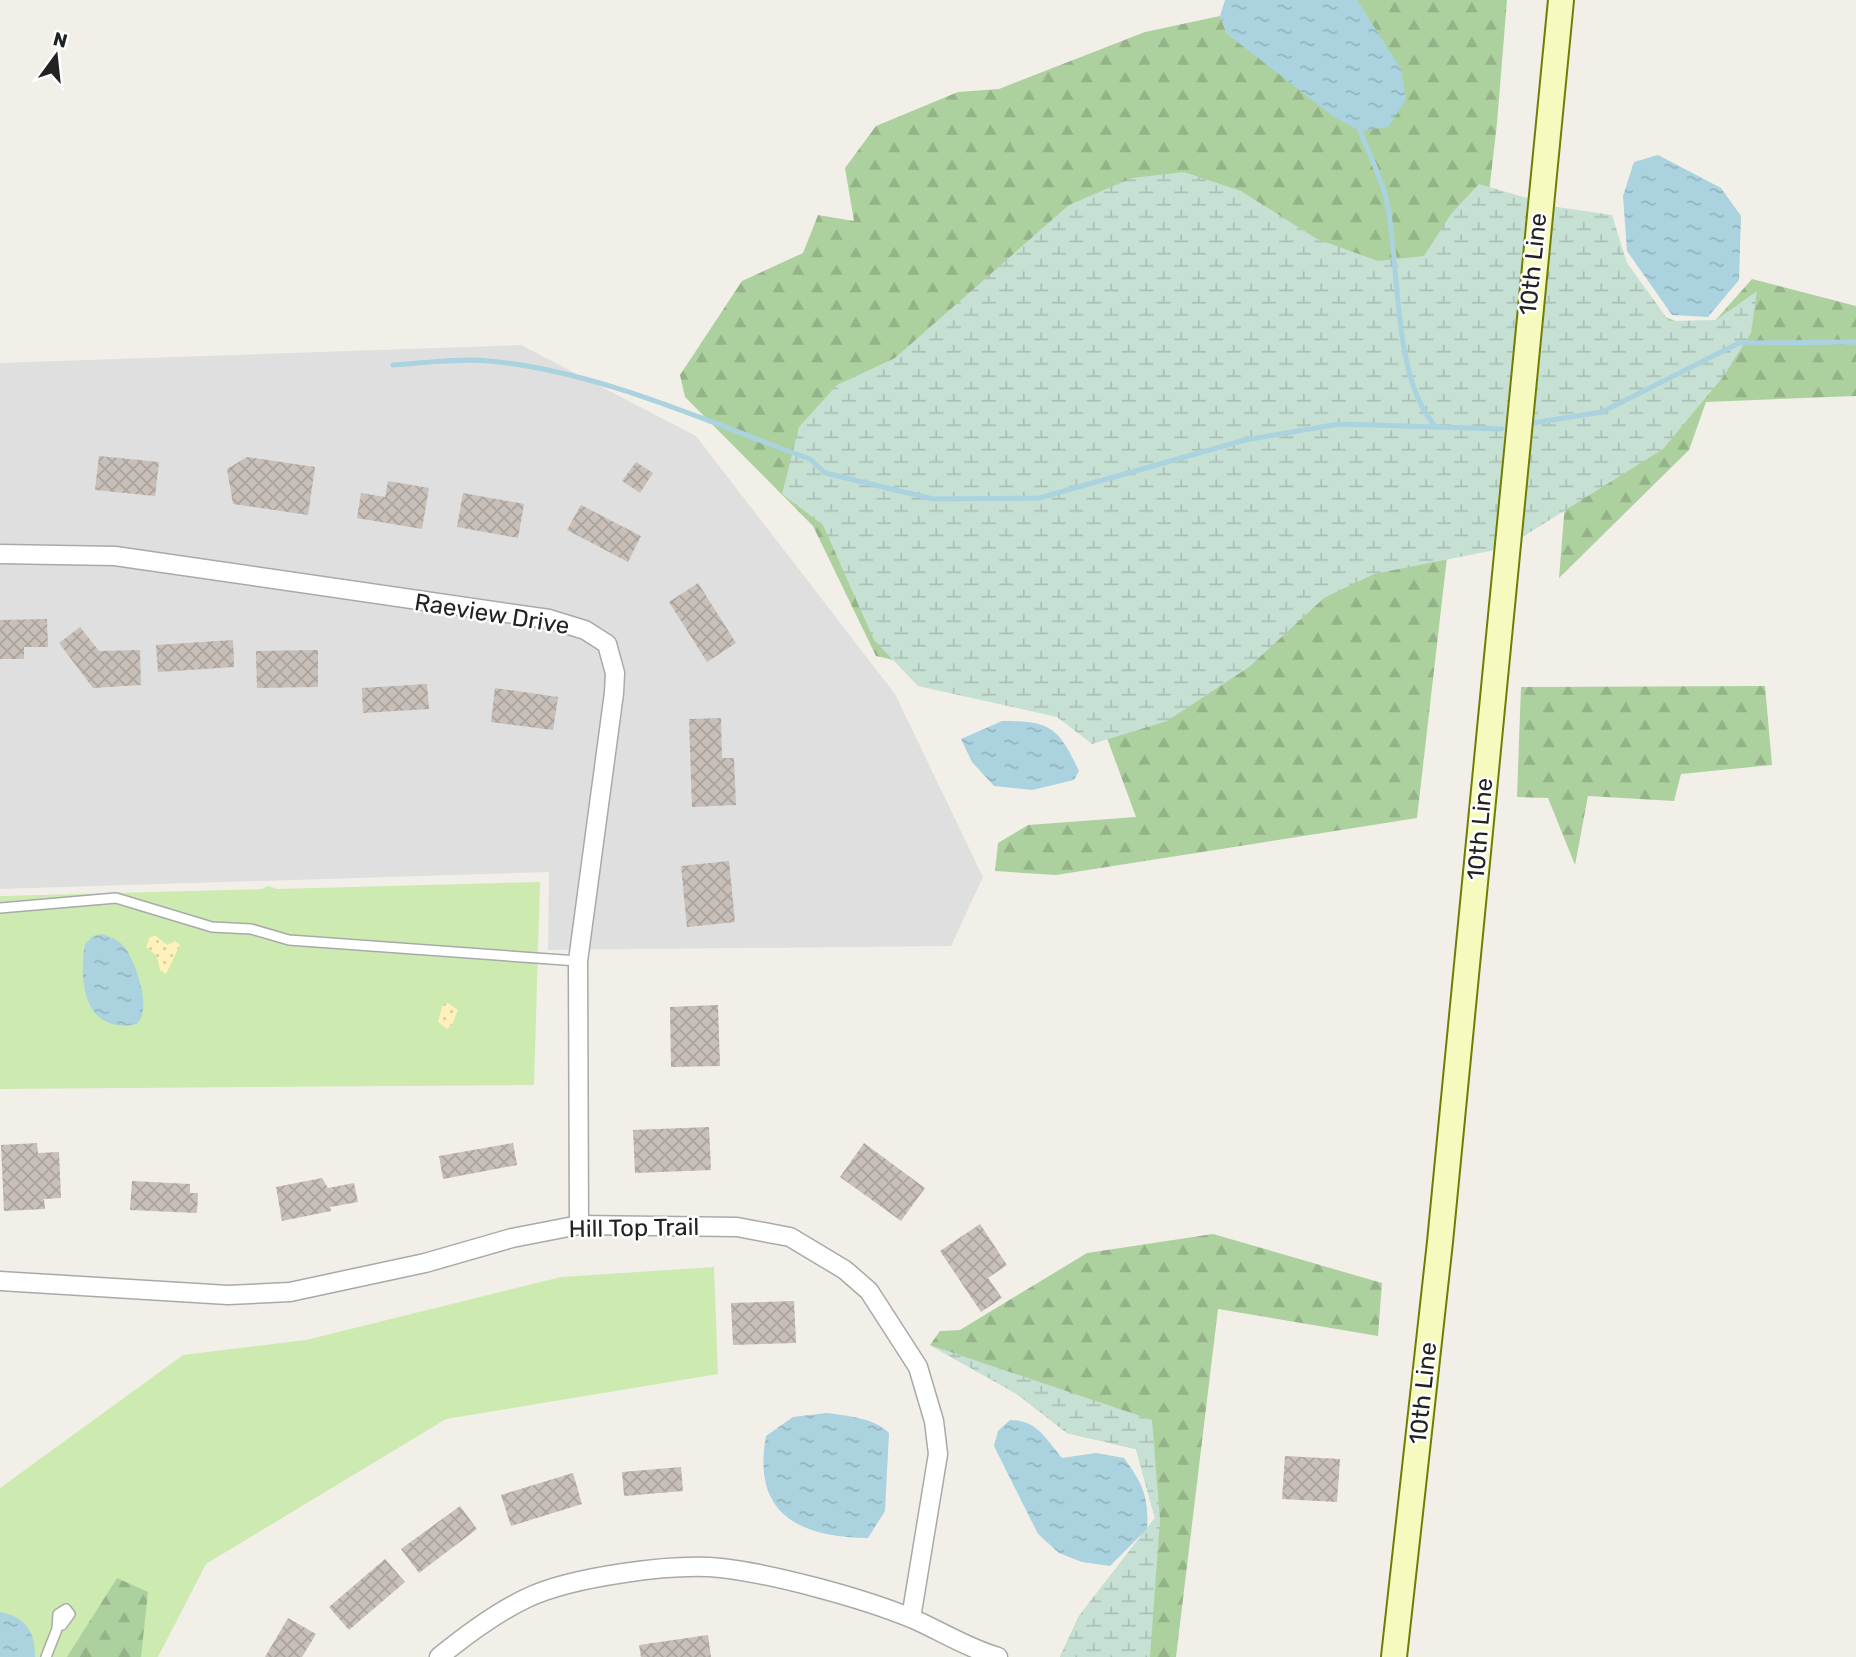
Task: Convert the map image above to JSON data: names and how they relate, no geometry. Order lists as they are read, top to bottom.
{
  "streets": {
    "main road": ["10th Line"],
    "street": ["Raeview Drive", "Hill Top Trail"]
  },
  "crossings": [
    ["Raeview Drive", "Hill Top Trail"]
  ],
  "north": "top"
}
